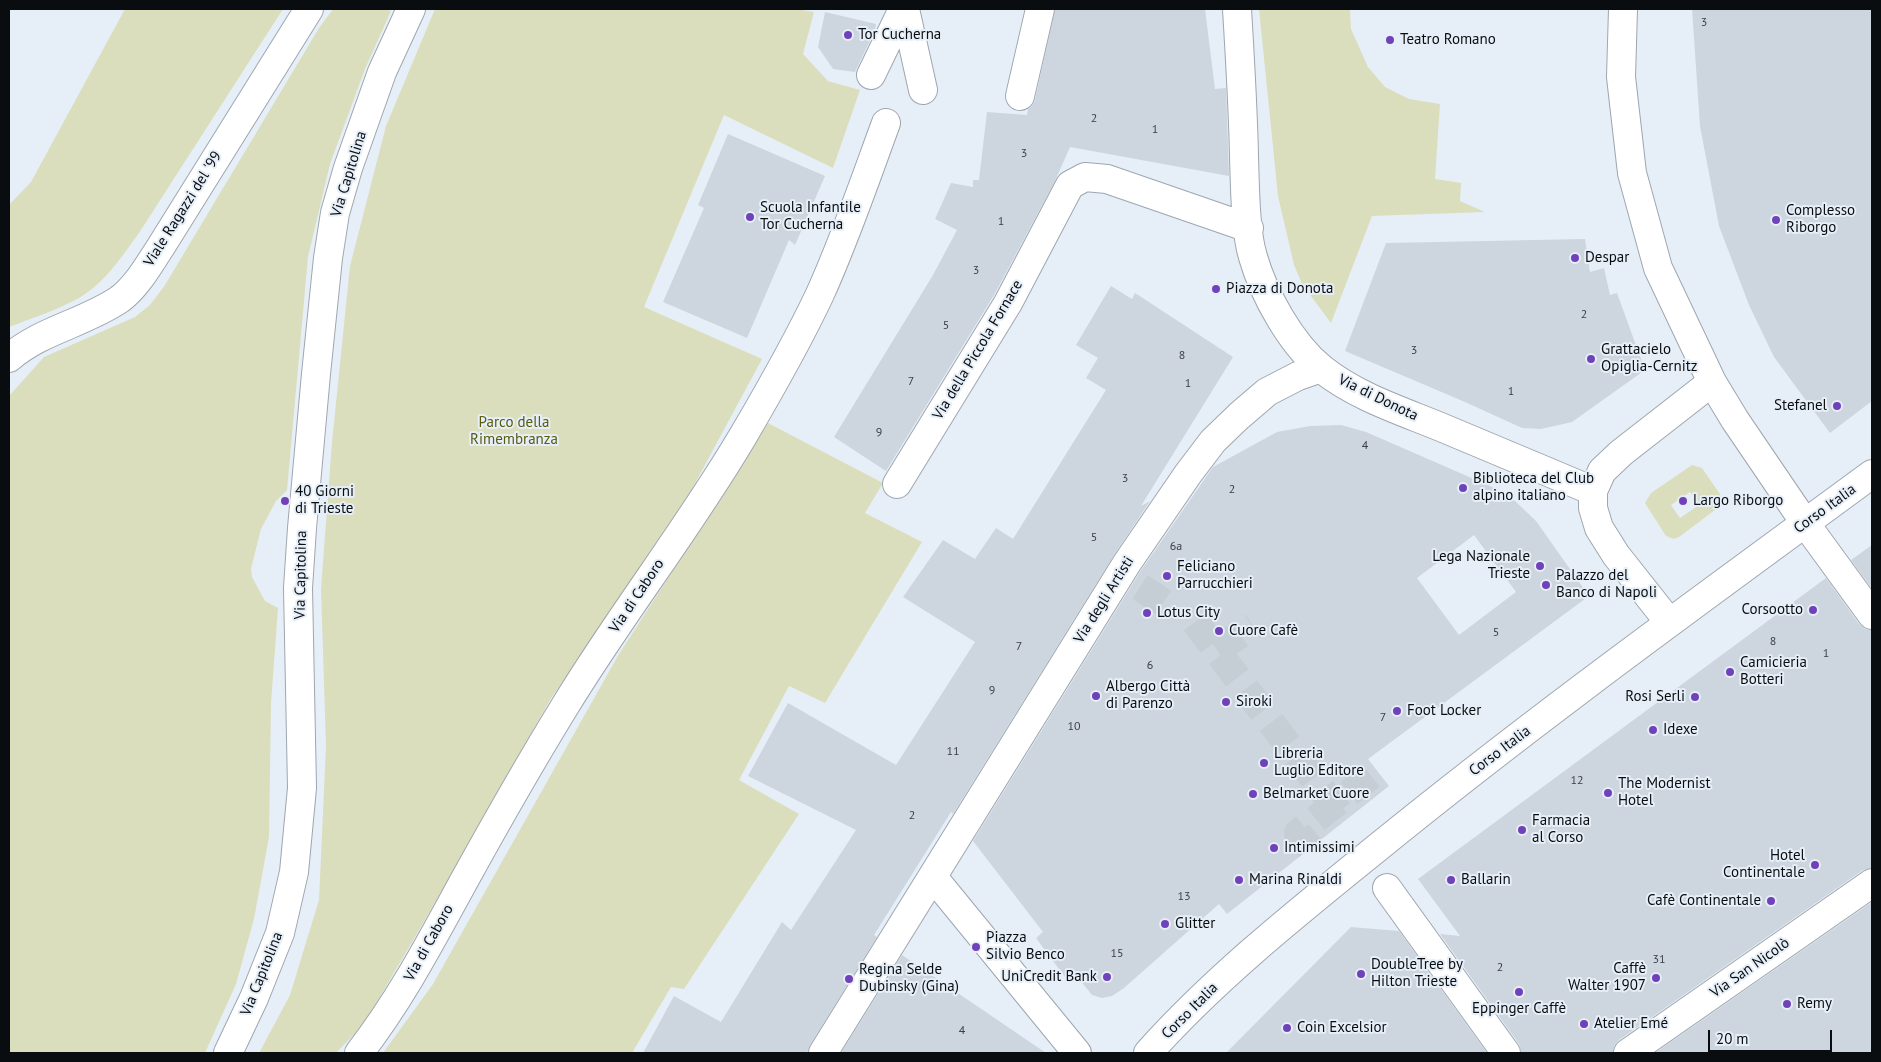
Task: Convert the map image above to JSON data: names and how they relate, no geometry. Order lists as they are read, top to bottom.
{
  "streets": {
    "street": [
      "Via Capitolina",
      "Viale Ragazzi del '99",
      "Via della Piccola Fornace",
      "Via di Donota",
      "Corso Italia",
      "Via di Caboro",
      "Via degli Artisti",
      "Via San Nicolò"
    ]
  },
  "crossings": [
    ["Via della Piccola Fornace", "Via di Donota"],
    ["Via di Donota", "Via degli Artisti"]
  ],
  "parks": ["Parco della Rimembranza"],
  "places": [
    "Tor Cucherna",
    "Teatro Romano",
    "Scuola Infantile Tor Cucherna",
    "Complesso Riborgo",
    "Despar",
    "Piazza di Donota",
    "Grattacielo Opiglia-Cernitz",
    "Stefanel",
    "Biblioteca del Club alpino italiano",
    "40 Giorni di Trieste",
    "Largo Riborgo",
    "Lega Nazionale Trieste",
    "Feliciano Parrucchieri",
    "Palazzo del Banco di Napoli",
    "Corsootto",
    "Lotus City",
    "Cuore Cafè",
    "Camicieria Botteri",
    "Albergo Città di Parenzo",
    "Rosi Serli",
    "Siroki",
    "Foot Locker",
    "Idexe",
    "Libreria Luglio Editore",
    "The Modernist Hotel",
    "Belmarket Cuore",
    "Farmacia al Corso",
    "Intimissimi",
    "Hotel Continentale",
    "Marina Rinaldi",
    "Ballarin",
    "Cafè Continentale",
    "Glitter",
    "Piazza Silvio Benco",
    "DoubleTree by Hilton Trieste",
    "UniCredit Bank",
    "Caffè Walter 1907",
    "Regina Selde Dubinsky (Gina)",
    "Eppinger Caffè",
    "Remy",
    "Atelier Emé",
    "Coin Excelsior"
  ],
  "house_numbers": [
    "3",
    "2",
    "1",
    "3",
    "1",
    "3",
    "2",
    "5",
    "3",
    "8",
    "7",
    "1",
    "1",
    "9",
    "4",
    "3",
    "2",
    "5",
    "6a",
    "5",
    "8",
    "7",
    "1",
    "6",
    "9",
    "7",
    "10",
    "11",
    "12",
    "2",
    "13",
    "15",
    "31",
    "2",
    "4"
  ],
  "scale_bar": "20 m"
}
